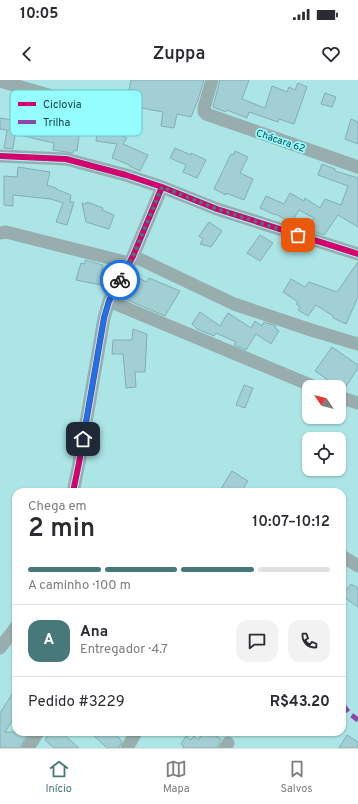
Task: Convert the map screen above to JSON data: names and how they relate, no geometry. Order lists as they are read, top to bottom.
{
  "streets": {
    "street": ["Chácara 62"]
  },
  "legend": ["Ciclovia", "Trilha"],
  "north": "top left",
  "page": {
    "status": "10:05",
    "header": "Zuppa",
    "heading": ["2 min", "Chega em", "10:07–10:12"],
    "panel": [
      "Ana",
      "Entregador · 4.7",
      "Pedido #3229",
      "R$43.20"
    ],
    "bar": "A caminho · 100 m",
    "round": "A",
    "tabs": ["Início", "Mapa", "Salvos"]
  }
}
